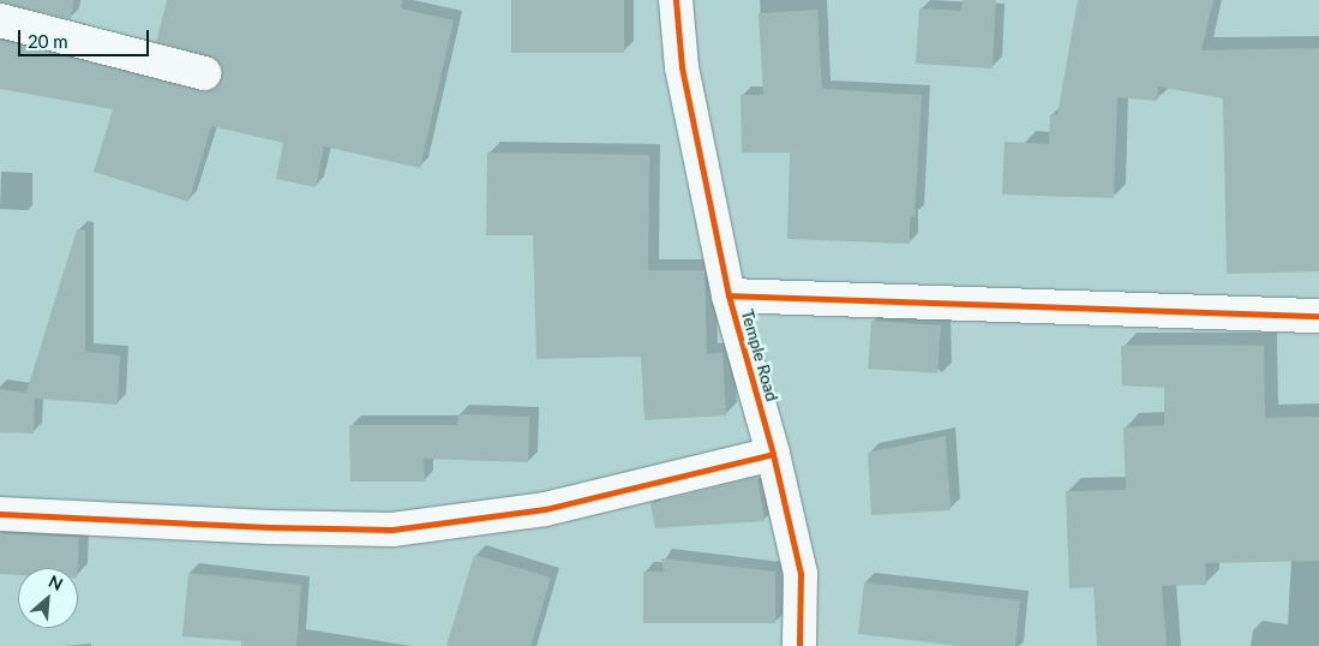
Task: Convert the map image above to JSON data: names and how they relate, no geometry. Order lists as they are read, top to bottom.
{
  "streets": {
    "street": ["Temple Road"]
  },
  "scale_bar": "20 m",
  "north": "top right"
}
